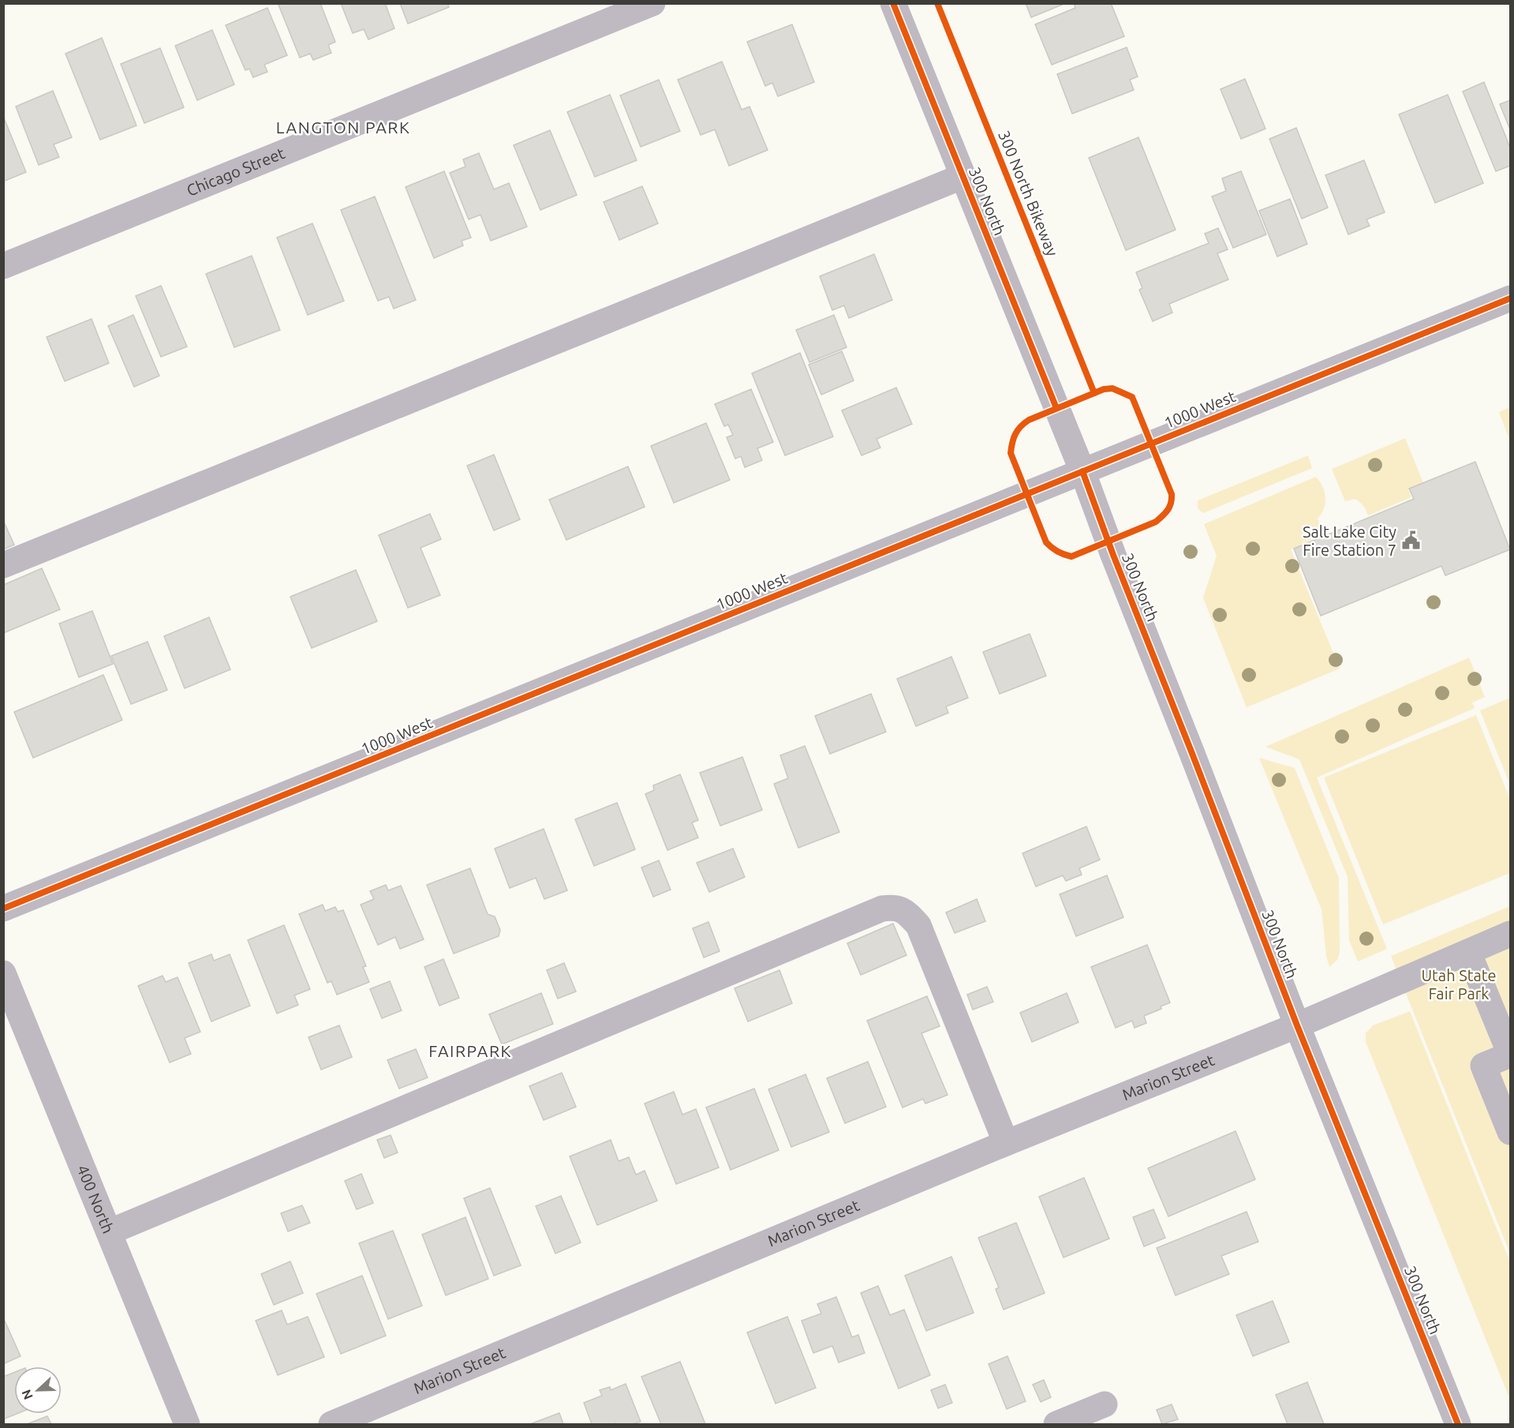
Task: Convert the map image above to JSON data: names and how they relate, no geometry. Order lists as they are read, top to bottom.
{
  "streets": {
    "street": [
      "Chicago Street",
      "300 North",
      "1000 West",
      "Marion Street",
      "400 North"
    ],
    "cycle path": ["300 North Bikeway"]
  },
  "crossings": [
    ["300 North", "1000 West"],
    ["300 North", "Marion Street"]
  ],
  "districts": ["LANGTON PARK", "FAIRPARK"],
  "parks": ["Utah State Fair Park"],
  "places": {
    "public building": ["Salt Lake City Fire Station 7"]
  },
  "north": "left"
}
